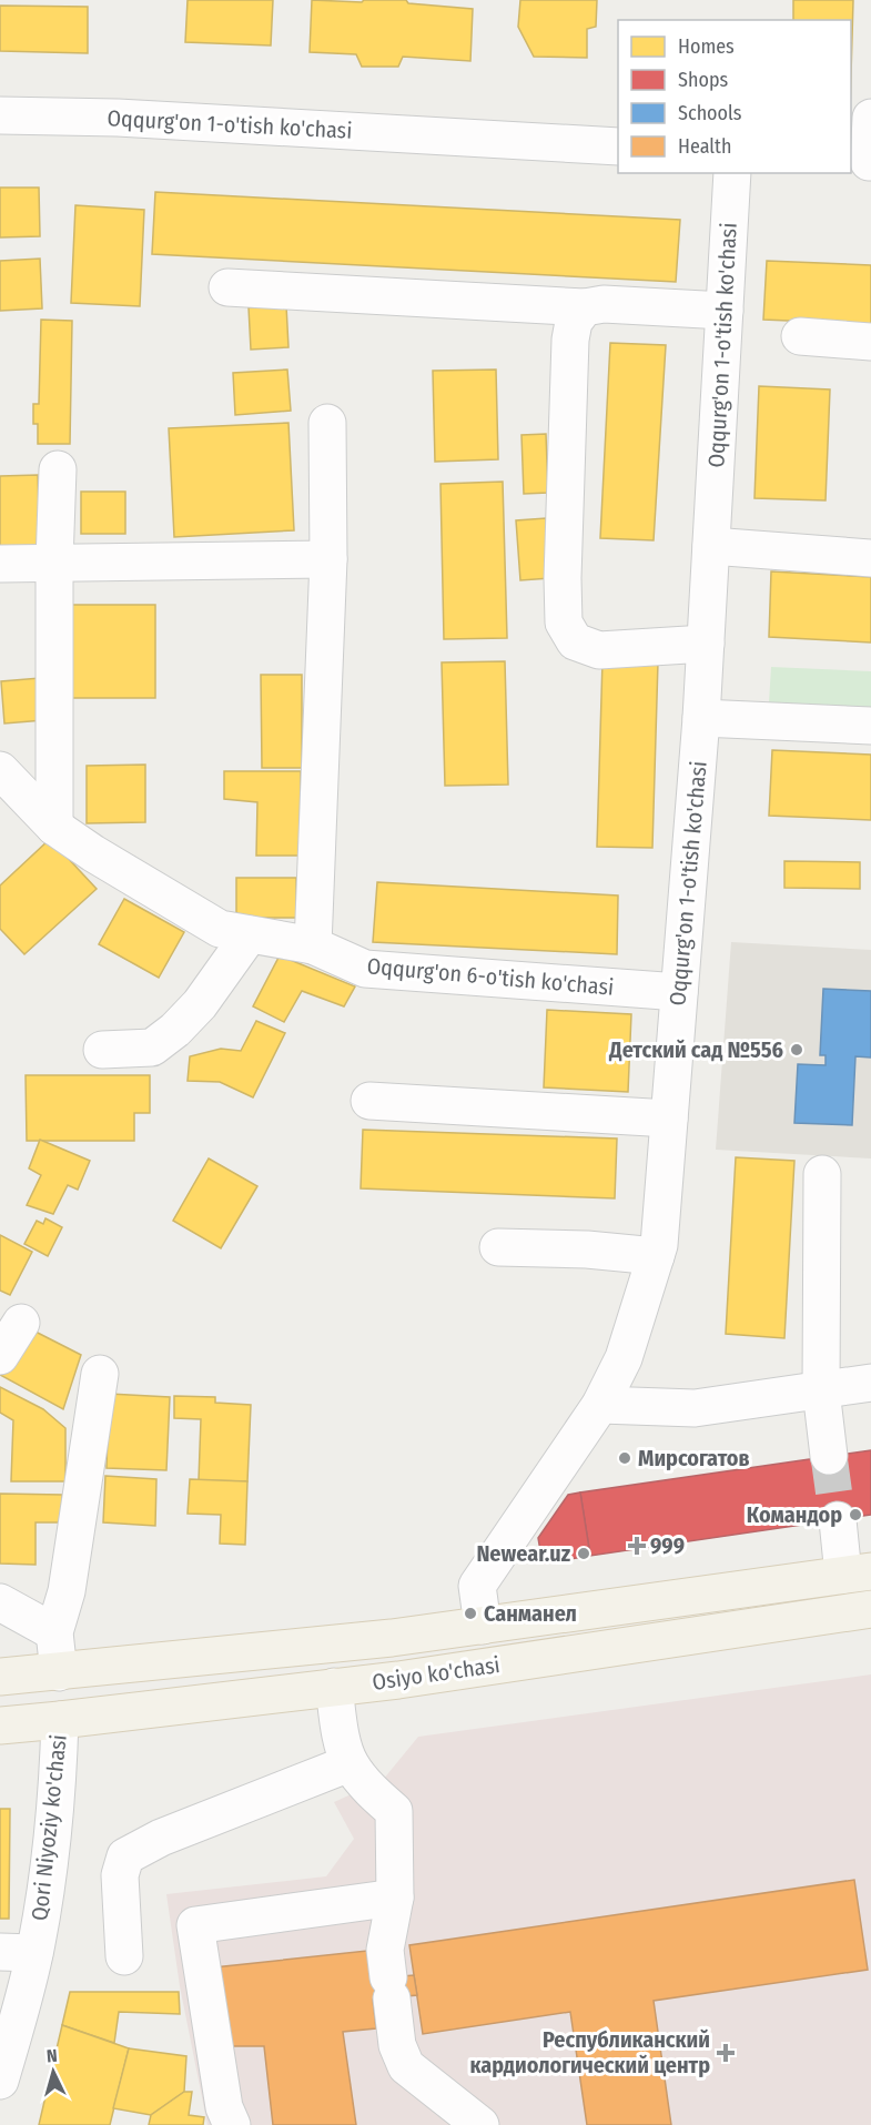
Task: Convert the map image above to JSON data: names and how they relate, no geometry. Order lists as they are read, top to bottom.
{
  "streets": {
    "main road": ["Osiyo ko'chasi", "Qori Niyoziy ko'chasi"],
    "street": ["Oqqurg'on 1-o'tish ko'chasi", "Oqqurg'on 6-o'tish ko'chasi"]
  },
  "crossings": [
    ["Oqqurg'on 1-o'tish ko'chasi", "Oqqurg'on 6-o'tish ko'chasi"],
    ["Oqqurg'on 1-o'tish ko'chasi", "Osiyo ko'chasi"],
    ["Osiyo ko'chasi", "Qori Niyoziy ko'chasi"]
  ],
  "places": {
    "other": [
      "Детский сад №556",
      "Мирсогатов",
      "Командор",
      "Newear.uz",
      "Санманел"
    ],
    "health": ["999", "Республиканский кардиологический центр"]
  },
  "legend": [
    "Homes",
    "Shops",
    "Schools",
    "Health"
  ],
  "north": "top"
}
